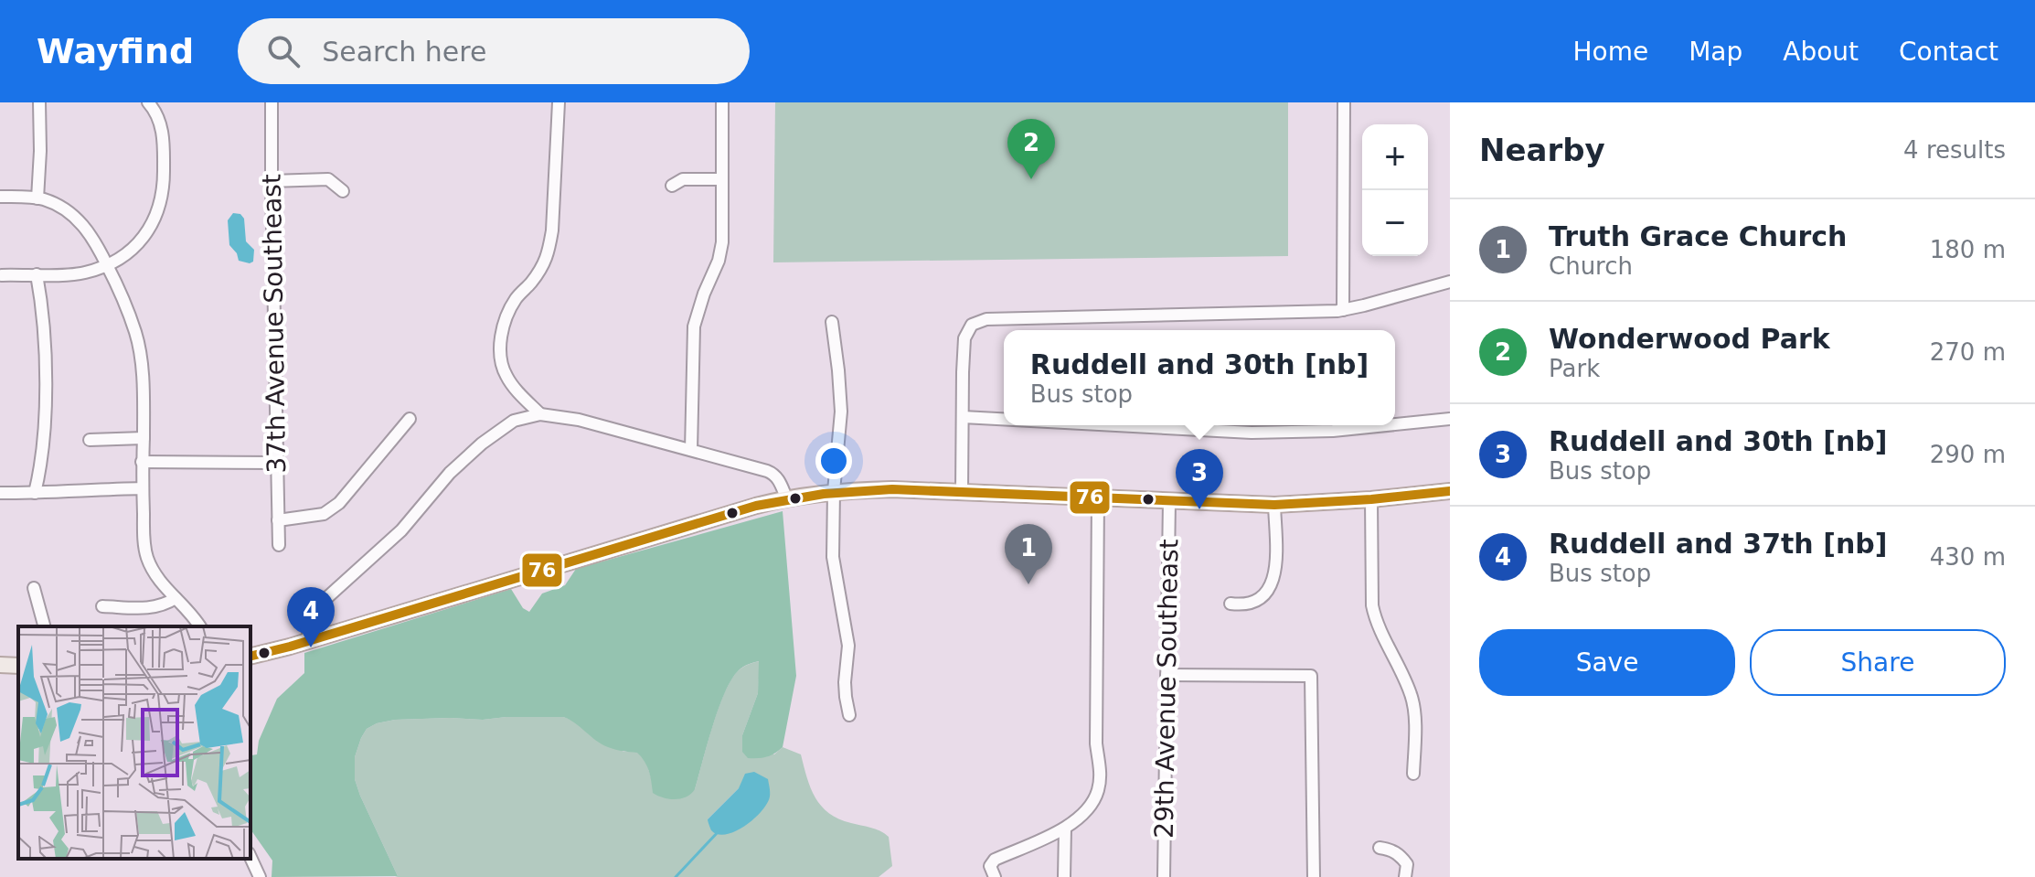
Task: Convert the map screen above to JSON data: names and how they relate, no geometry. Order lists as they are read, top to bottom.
{
  "streets": {
    "street": ["37th Avenue Southeast", "29th Avenue Southeast"]
  },
  "lines": ["transit line 76"],
  "page": {
    "header": "Wayfind",
    "search": "Search here",
    "nav": [
      "Home",
      "Map",
      "About",
      "Contact"
    ],
    "heading": ["Nearby", "4 results"],
    "pins": [
      "2",
      "3",
      "1",
      "4"
    ],
    "map_buttons": ["+", "−"],
    "list": [
      {
        "mark": "1",
        "name": "Truth Grace Church",
        "note": "Church",
        "value": "180 m"
      },
      {
        "mark": "2",
        "name": "Wonderwood Park",
        "note": "Park",
        "value": "270 m"
      },
      {
        "mark": "3",
        "name": "Ruddell and 30th [nb]",
        "note": "Bus stop",
        "value": "290 m"
      },
      {
        "mark": "4",
        "name": "Ruddell and 37th [nb]",
        "note": "Bus stop",
        "value": "430 m"
      }
    ],
    "popup": ["Ruddell and 30th [nb]", "Bus stop"],
    "buttons": ["Save", "Share"]
  }
}
